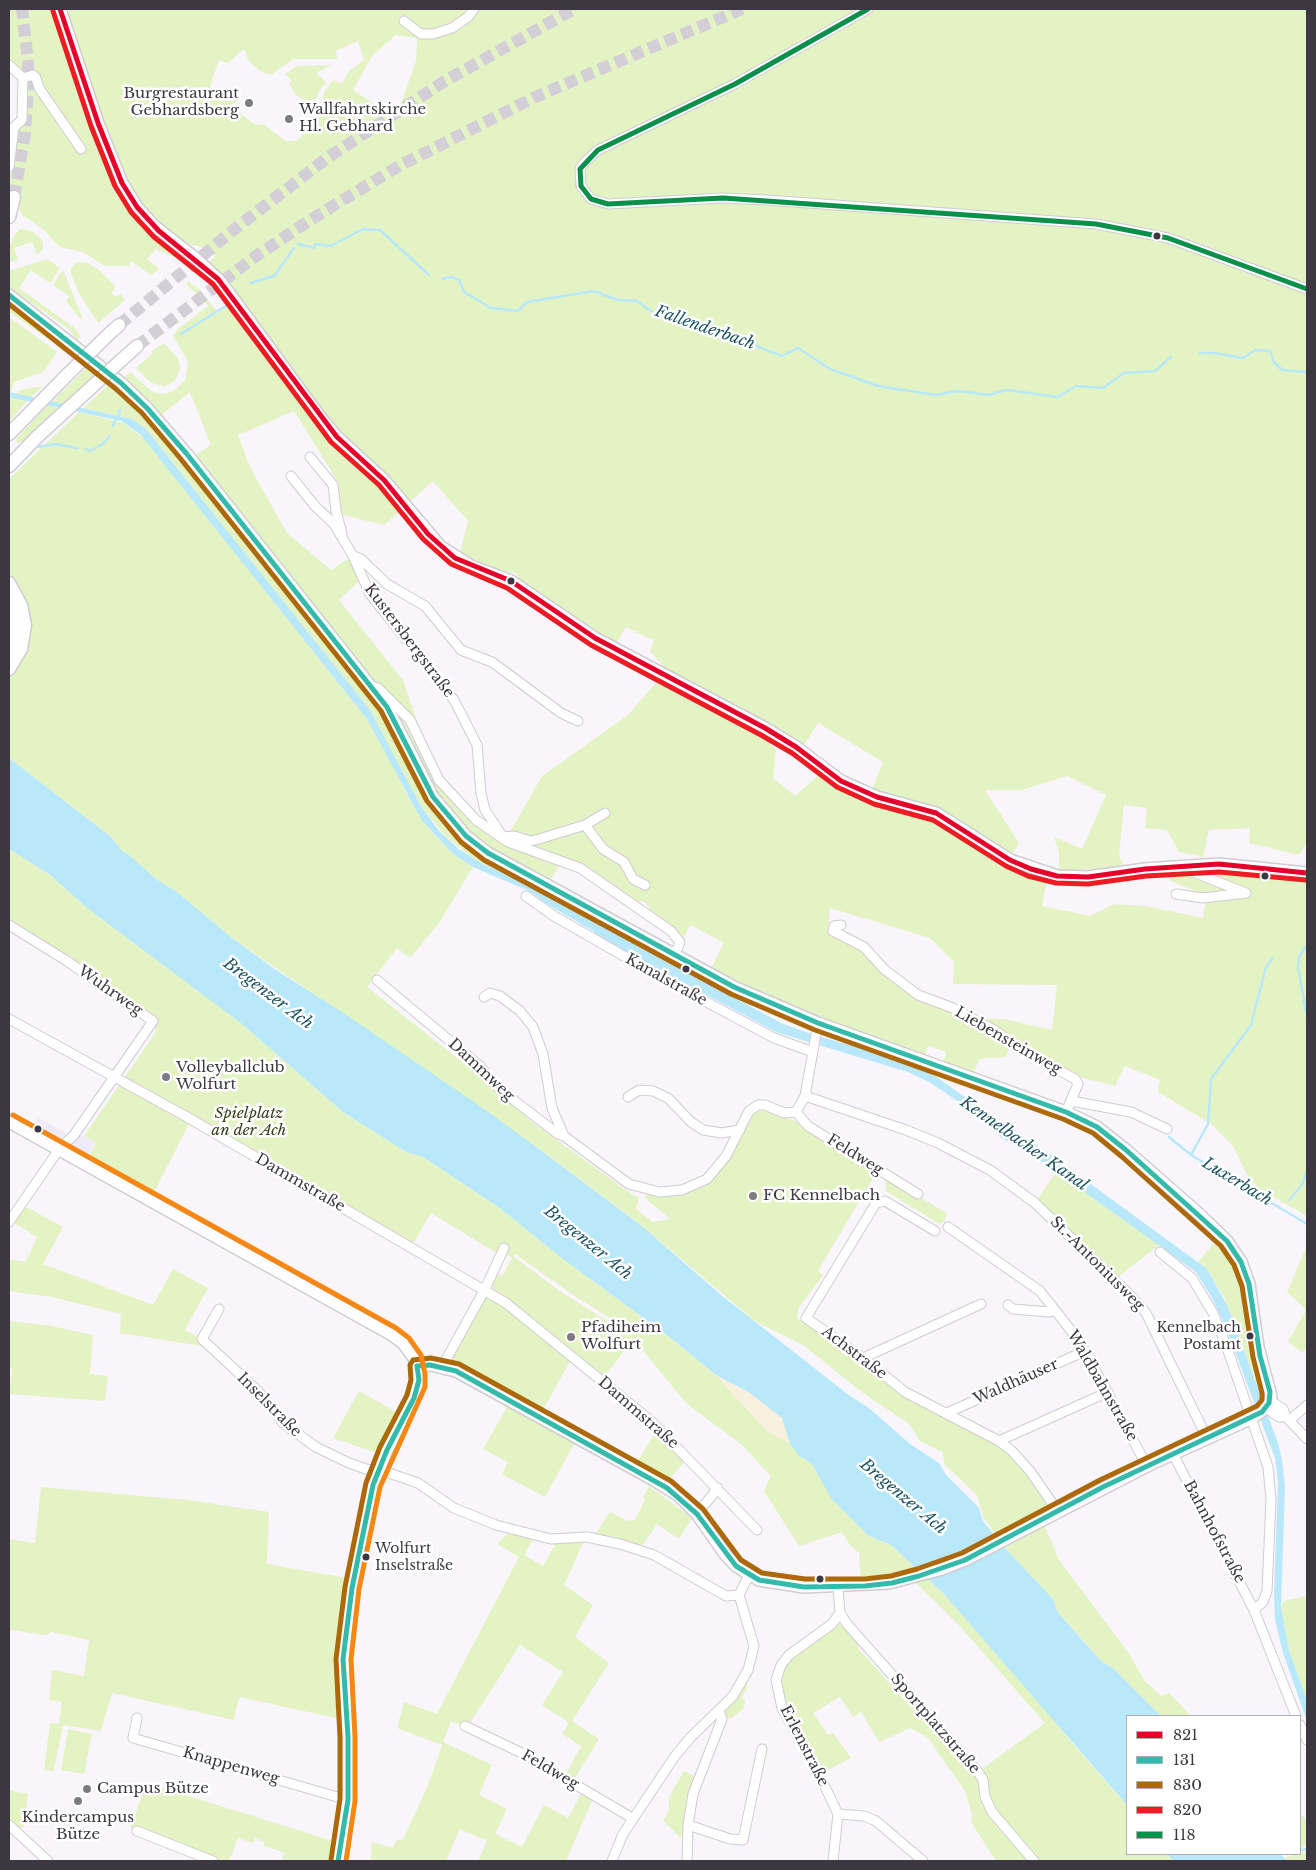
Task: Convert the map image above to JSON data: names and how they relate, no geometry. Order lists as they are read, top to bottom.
{
  "streets": {
    "street": [
      "Kustersbergstraße",
      "Kanalstraße",
      "Wuhrweg",
      "Liebensteinweg",
      "Dammweg",
      "Feldweg",
      "Dammstraße",
      "St.-Antoniusweg",
      "Achstraße",
      "Waldhäuser",
      "Waldbahnstraße",
      "Inselstraße",
      "Bahnhofstraße",
      "Sportplatzstraße",
      "Erlenstraße",
      "Knappenweg"
    ]
  },
  "crossings": [
    ["Wuhrweg", "Dammstraße"],
    ["Dammweg", "Feldweg"],
    ["Achstraße", "Waldhäuser"],
    ["Waldhäuser", "Waldbahnstraße"],
    ["Sportplatzstraße", "Erlenstraße"]
  ],
  "water": [
    "Fallenderbach",
    "Bregenzer Ach",
    "Kennelbacher Kanal",
    "Luxerbach"
  ],
  "parks": ["Spielplatz an der Ach"],
  "places": [
    "Burgrestaurant Gebhardsberg",
    "Wallfahrtskirche Hl. Gebhard",
    "Volleyballclub Wolfurt",
    "FC Kennelbach",
    "Kennelbach Postamt",
    "Pfadiheim Wolfurt",
    "Wolfurt Inselstraße",
    "Campus Bütze",
    "Kindercampus Bütze"
  ],
  "lines": [
    "transit line 821",
    "transit line 118",
    "transit line 820",
    "transit line 131",
    "transit line 830"
  ],
  "legend": [
    "821",
    "131",
    "830",
    "820",
    "118"
  ]
}
